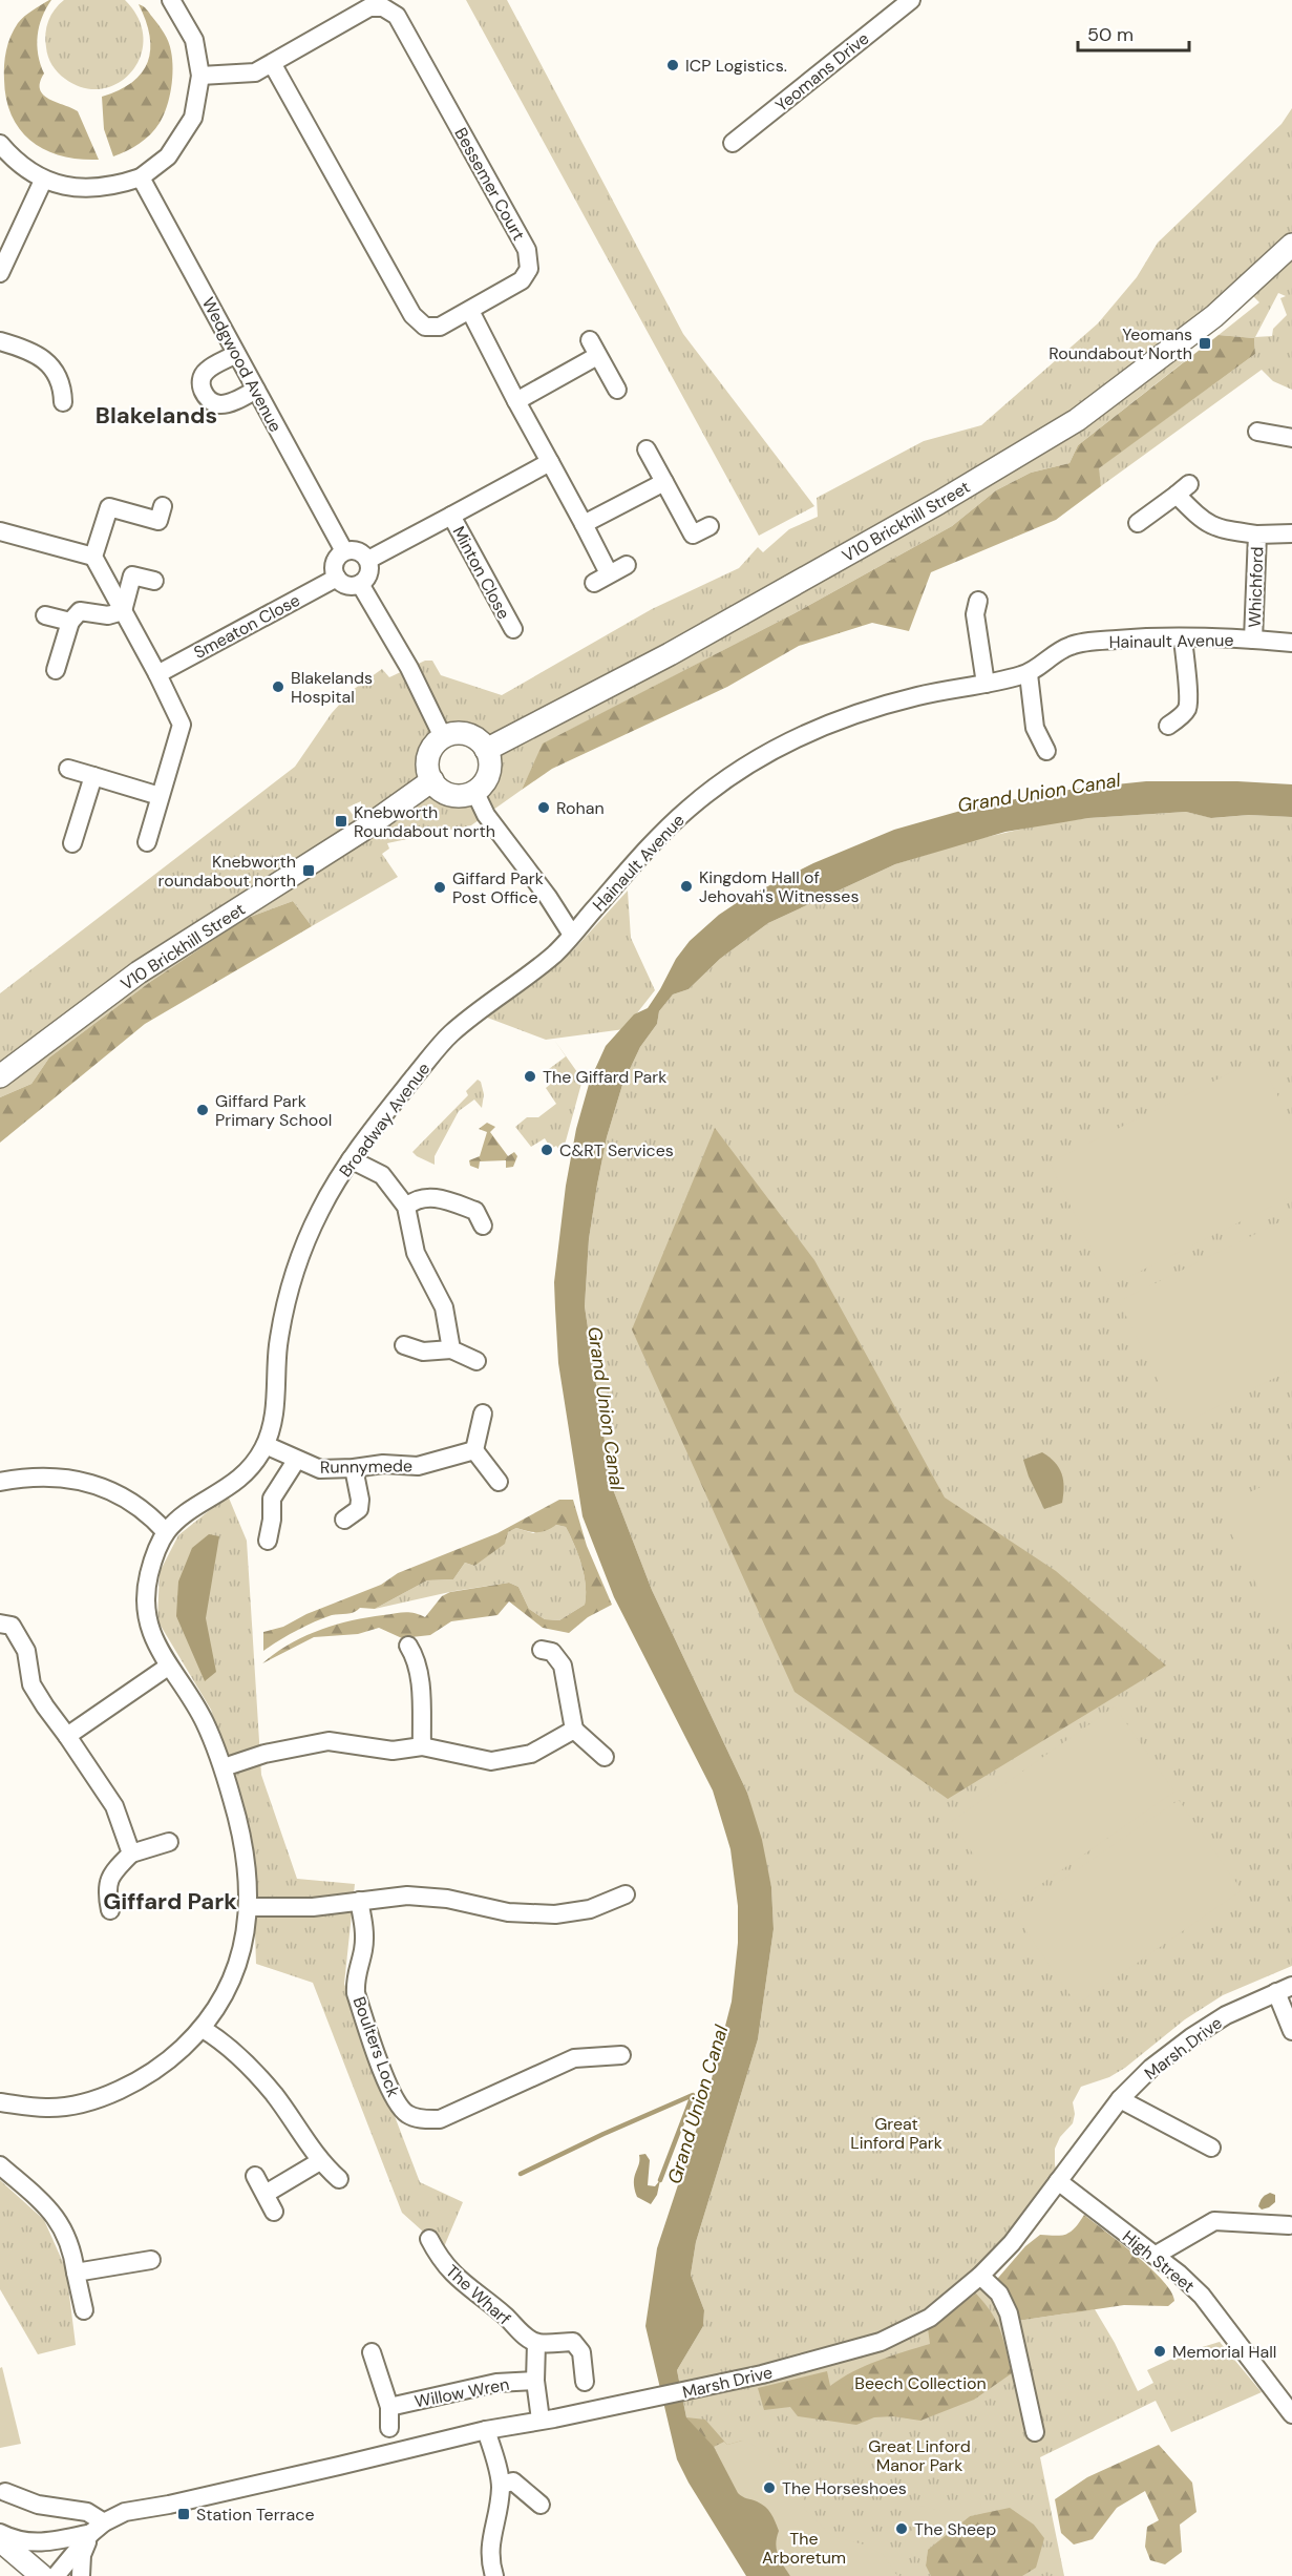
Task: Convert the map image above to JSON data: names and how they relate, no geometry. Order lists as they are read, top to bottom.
{
  "streets": {
    "street": [
      "Yeomans Drive",
      "Bessemer Court",
      "Wedgwood Avenue",
      "V10 Brickhill Street",
      "Minton Close",
      "Whichford",
      "Smeaton Close",
      "Hainault Avenue",
      "Broadway Avenue",
      "Runnymede",
      "Boulters Lock",
      "Marsh Drive",
      "High Street",
      "The Wharf",
      "Willow Wren"
    ]
  },
  "crossings": [
    ["Wedgwood Avenue", "Minton Close"],
    ["Wedgwood Avenue", "Smeaton Close"],
    ["Minton Close", "Smeaton Close"],
    ["Whichford", "Hainault Avenue"],
    ["Hainault Avenue", "Broadway Avenue"],
    ["Broadway Avenue", "Runnymede"],
    ["Marsh Drive", "High Street"]
  ],
  "districts": ["Blakelands", "Giffard Park"],
  "water": ["Grand Union Canal"],
  "parks": [
    "Great Linford Park",
    "Beech Collection",
    "Great Linford Manor Park",
    "The Arboretum"
  ],
  "places": {
    "other": [
      "ICP Logistics.",
      "Blakelands Hospital",
      "Rohan",
      "Kingdom Hall of Jehovah's Witnesses",
      "Giffard Park Post Office",
      "The Giffard Park",
      "Giffard Park Primary School",
      "C&RT Services",
      "Memorial Hall",
      "The Horseshoes",
      "The Sheep"
    ],
    "transit": [
      "Yeomans Roundabout North",
      "Knebworth Roundabout north",
      "Knebworth roundabout north",
      "Station Terrace"
    ]
  },
  "scale_bar": "50 m"
}
